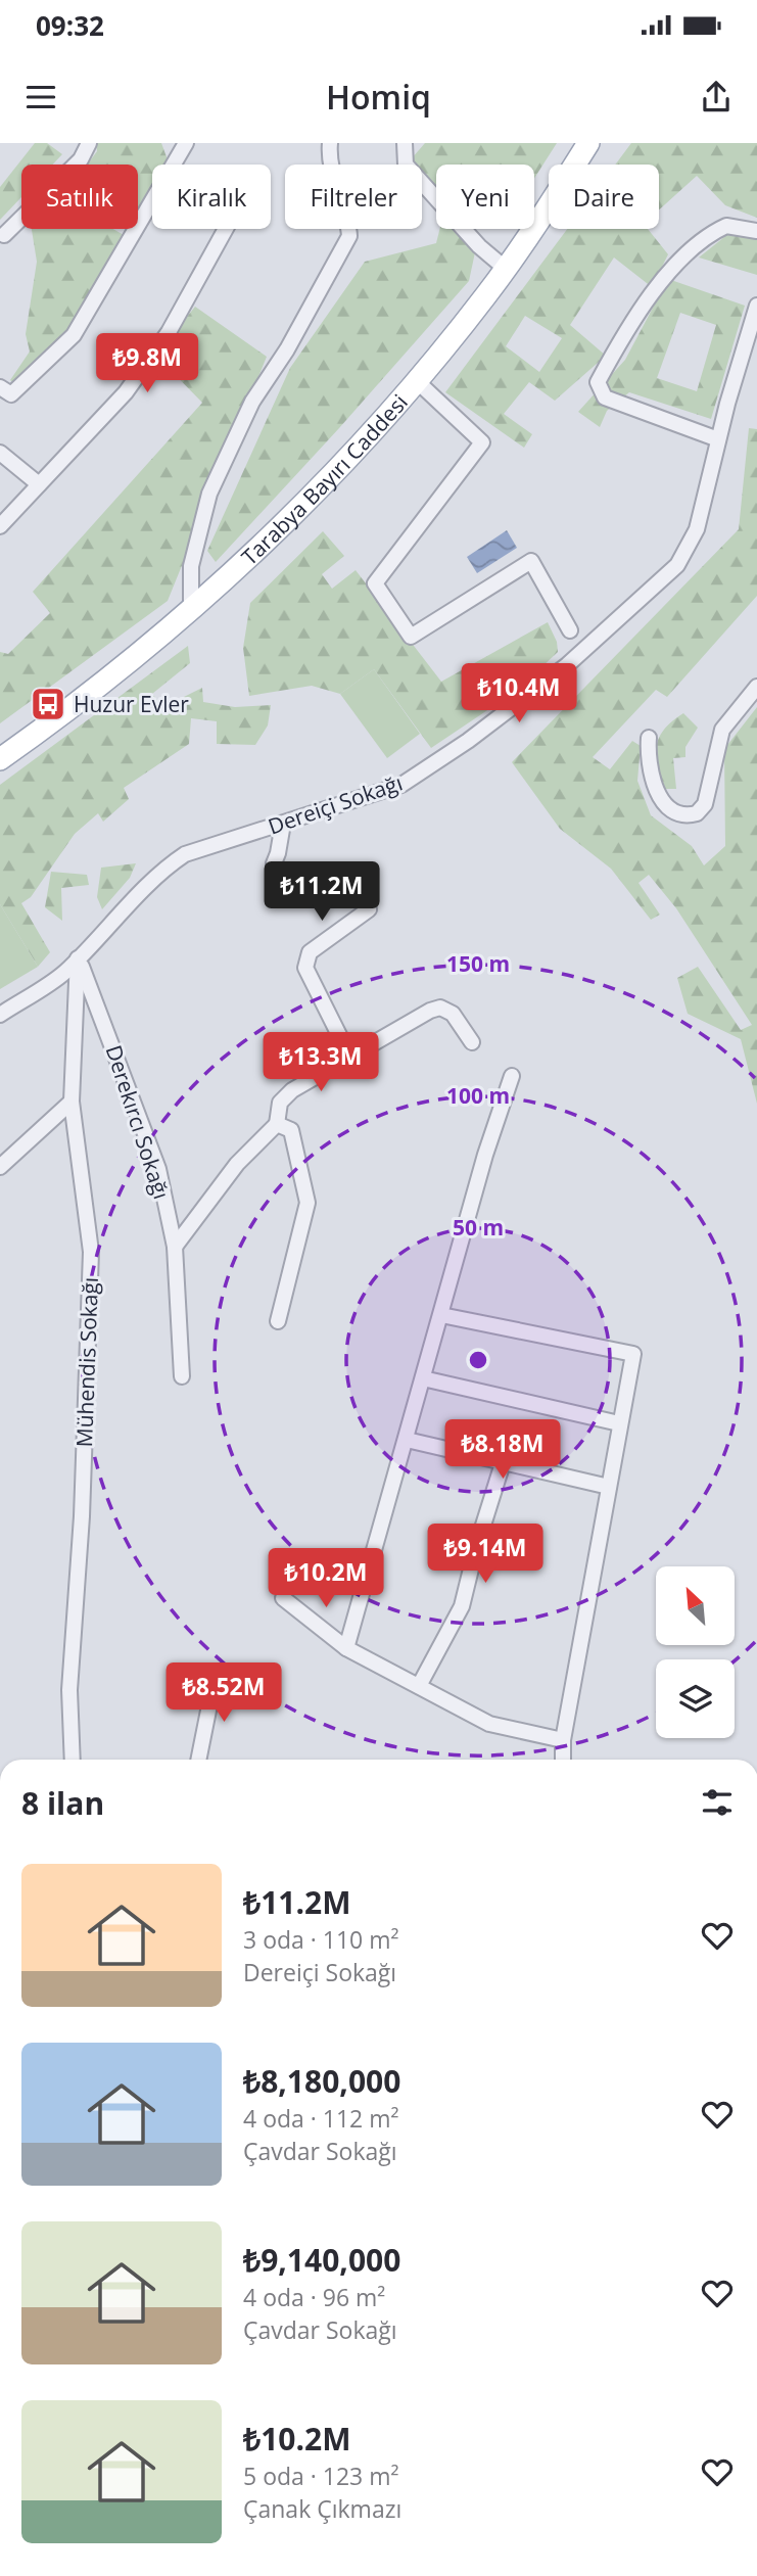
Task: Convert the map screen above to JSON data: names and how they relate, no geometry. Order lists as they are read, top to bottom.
{
  "streets": {
    "main road": ["Tarabya Bayırı Caddesi"],
    "street": ["Dereiçi Sokağı", "Derekırcı Sokağı", "Mühendis Sokağı"]
  },
  "crossings": [
    ["Dereiçi Sokağı", "Derekırcı Sokağı"],
    ["Dereiçi Sokağı", "Mühendis Sokağı"],
    ["Derekırcı Sokağı", "Mühendis Sokağı"]
  ],
  "places": {
    "bus stop": ["Huzur Evler"]
  },
  "north": "top left",
  "page": {
    "status": "09:32",
    "header": "Homiq",
    "chip": [
      "Satılık",
      "Kiralık",
      "Filtreler",
      "Yeni",
      "Daire"
    ],
    "price": [
      "₺9.8M",
      "₺10.4M",
      "₺11.2M",
      "₺13.3M",
      "₺8.18M",
      "₺9.14M",
      "₺10.2M",
      "₺8.52M"
    ],
    "heading": "8 ilan",
    "list": [
      {
        "name": "₺11.2M",
        "note": "3 oda · 110 m² · Dereiçi Sokağı"
      },
      {
        "name": "₺8,180,000",
        "note": "4 oda · 112 m² · Çavdar Sokağı"
      },
      {
        "name": "₺9,140,000",
        "note": "4 oda · 96 m² · Çavdar Sokağı"
      },
      {
        "name": "₺10.2M",
        "note": "5 oda · 123 m² · Çanak Çıkmazı"
      }
    ]
  },
  "rings": ["150 m", "100 m", "50 m"]
}
